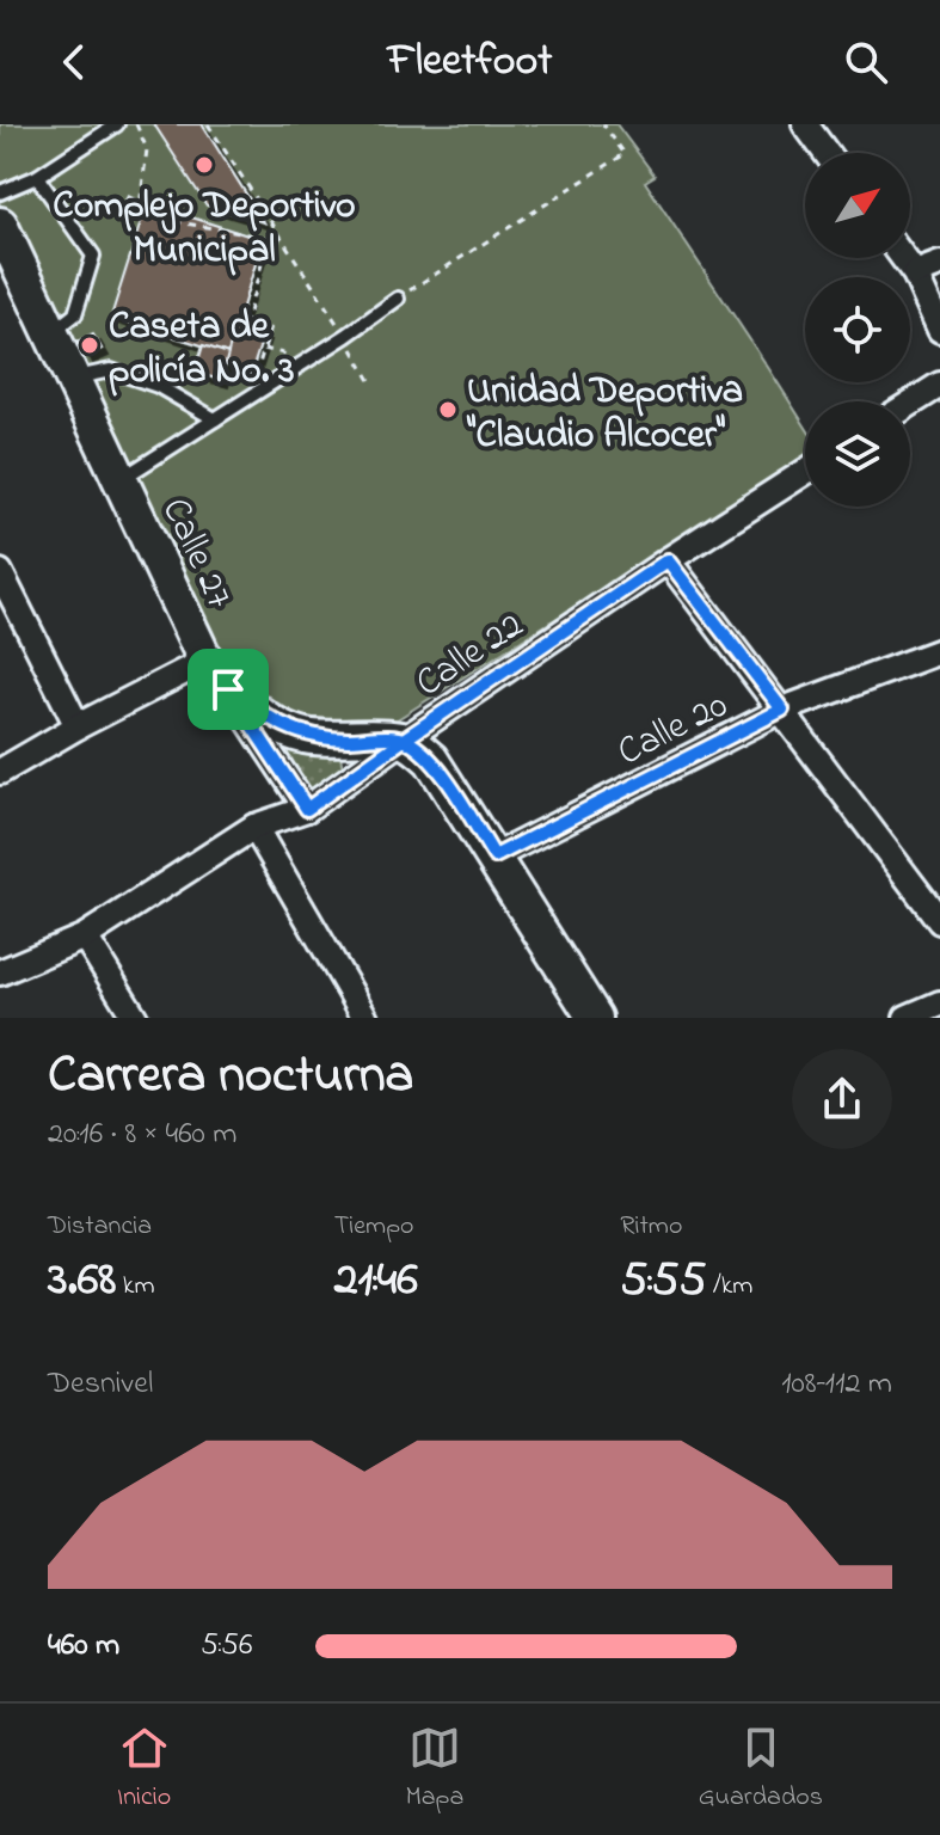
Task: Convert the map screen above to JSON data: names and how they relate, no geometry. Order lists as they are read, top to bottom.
{
  "streets": {
    "main road": ["Calle 27"],
    "street": ["Calle 22", "Calle 20"]
  },
  "crossings": [
    ["Calle 27", "Calle 22"]
  ],
  "places": ["Complejo Deportivo Municipal", "Caseta de policía No. 3", "Unidad Deportiva \"Claudio Alcocer\""],
  "north": "top right",
  "page": {
    "header": "Fleetfoot",
    "heading": ["Carrera nocturna", "20:16 · 8 × 460 m"],
    "stats": [
      ["Distancia", "3.68 km"],
      ["Tiempo", "21:46"],
      ["Ritmo", "5:55 /km"]
    ],
    "chart": ["Desnivel", "108–112 m"],
    "list": [
      {
        "name": "460 m",
        "note": "5:56"
      }
    ],
    "tabs": ["Inicio", "Mapa", "Guardados"]
  }
}
